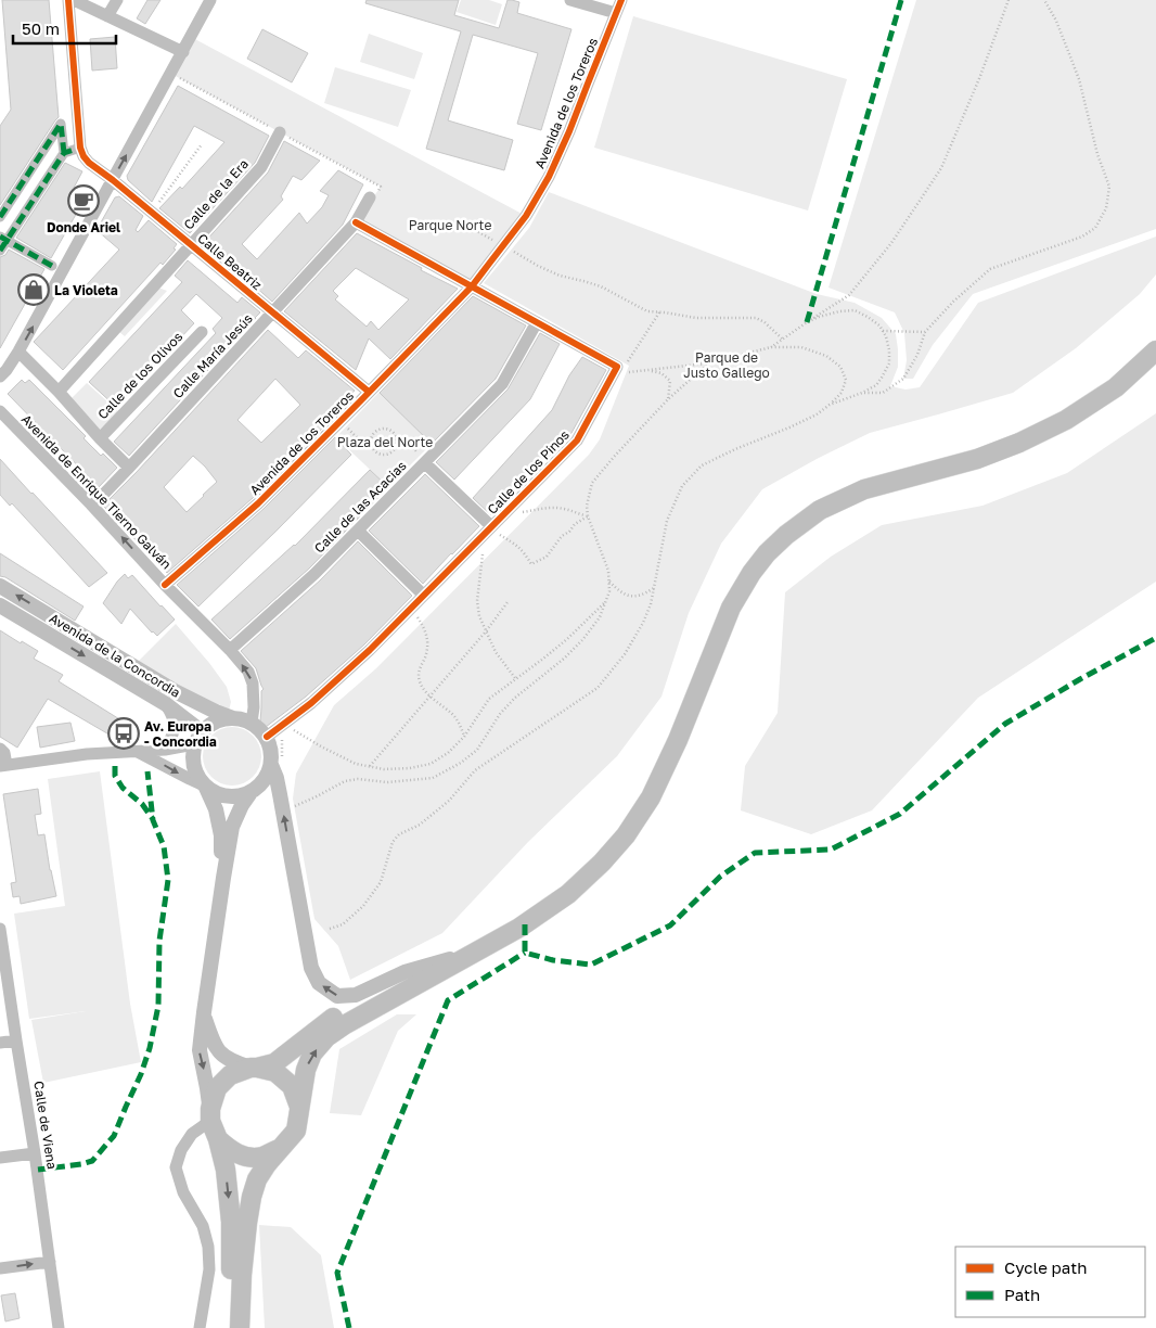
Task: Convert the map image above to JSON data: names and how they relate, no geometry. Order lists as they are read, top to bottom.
{
  "streets": {
    "street": [
      "Avenida de los Toreros",
      "Calle de la Era",
      "Calle Beatriz",
      "Calle María Jesús",
      "Calle de los Olivos",
      "Calle de los Pinos",
      "Avenida de Enrique Tierno Galván",
      "Calle de las Acacias",
      "Avenida de la Concordia",
      "Calle de Viena"
    ]
  },
  "crossings": [
    ["Avenida de los Toreros", "Calle Beatriz"],
    ["Avenida de los Toreros", "Calle de los Pinos"],
    ["Avenida de los Toreros", "Avenida de Enrique Tierno Galván"],
    ["Calle de la Era", "Calle Beatriz"],
    ["Calle de la Era", "Calle de los Olivos"],
    ["Calle Beatriz", "Calle María Jesús"],
    ["Calle María Jesús", "Calle de los Olivos"],
    ["Calle María Jesús", "Calle de los Pinos"],
    ["Calle María Jesús", "Avenida de Enrique Tierno Galván"],
    ["Calle de los Pinos", "Avenida de Enrique Tierno Galván"],
    ["Calle de los Pinos", "Calle de las Acacias"],
    ["Calle de los Pinos", "Avenida de la Concordia"],
    ["Avenida de Enrique Tierno Galván", "Calle de las Acacias"],
    ["Avenida de Enrique Tierno Galván", "Avenida de la Concordia"]
  ],
  "one_way": ["Avenida de Enrique Tierno Galván"],
  "parks": ["Parque Norte", "Parque de Justo Gallego", "Plaza del Norte"],
  "places": {
    "cafe": ["Donde Ariel"],
    "shop": ["La Violeta"],
    "bus stop": ["Av. Europa - Concordia"]
  },
  "legend": ["Cycle path", "Path"],
  "scale_bar": "50 m"
}
